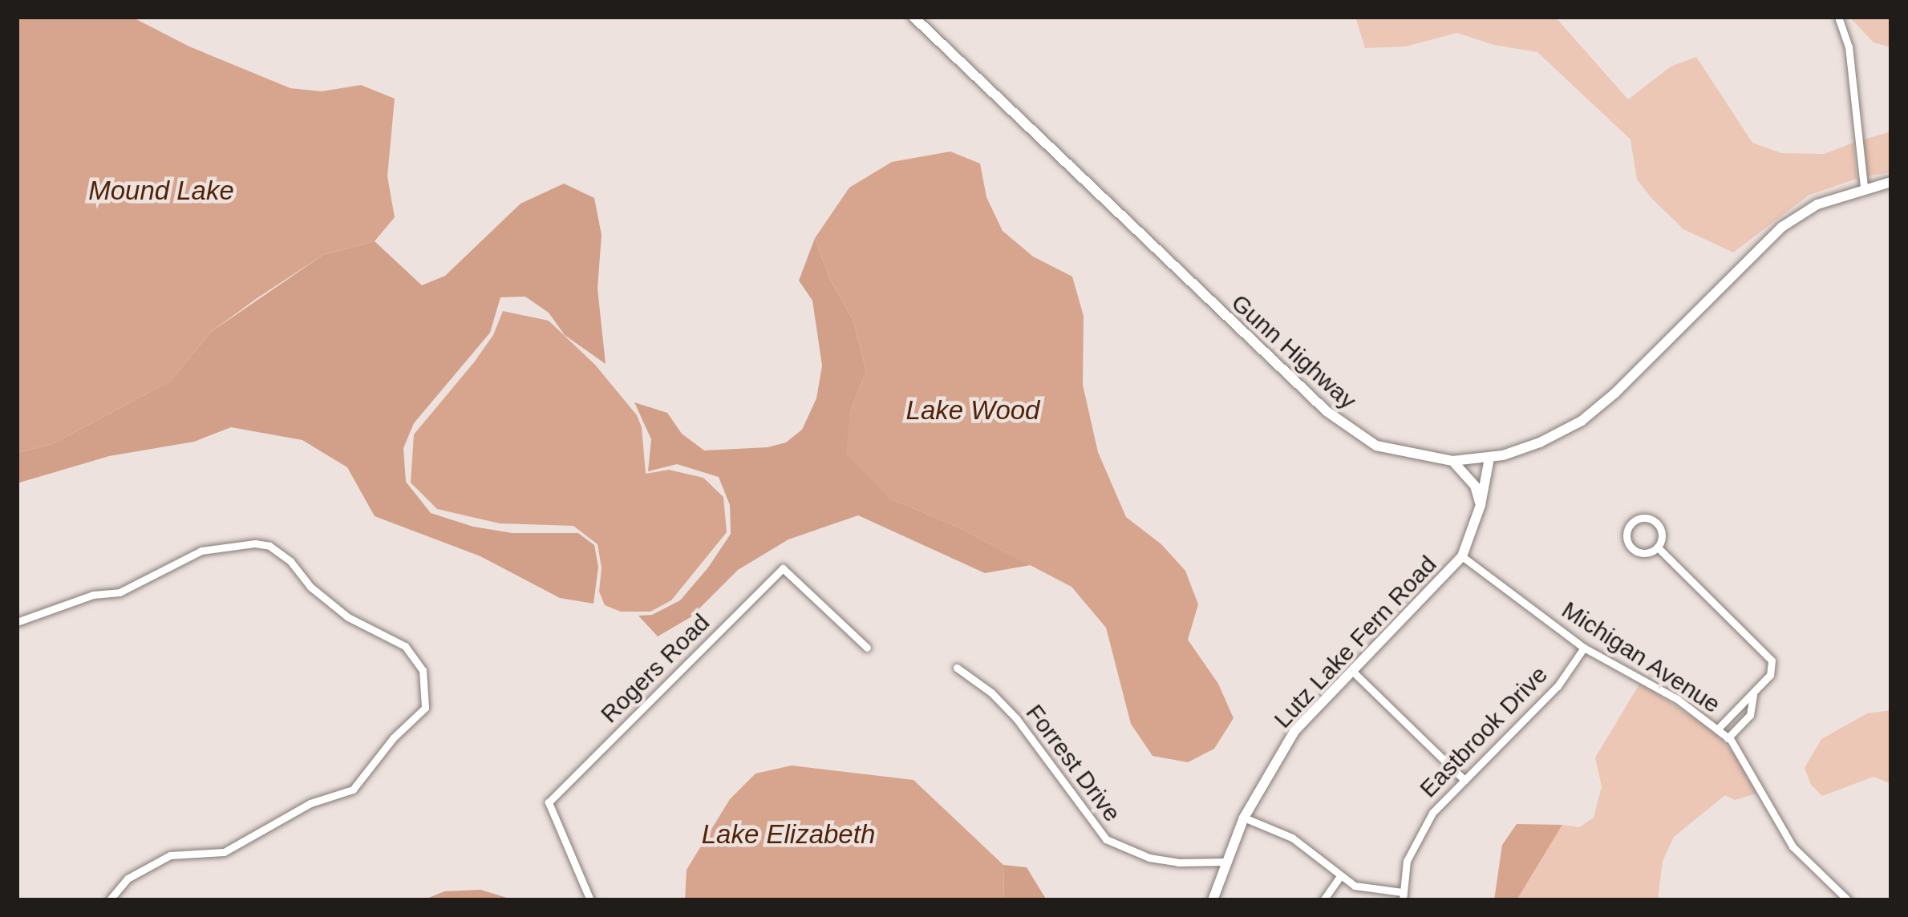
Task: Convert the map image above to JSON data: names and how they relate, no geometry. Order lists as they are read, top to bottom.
{
  "streets": {
    "main road": ["Gunn Highway", "Lutz Lake Fern Road"],
    "street": [
      "Michigan Avenue",
      "Rogers Road",
      "Eastbrook Drive",
      "Forrest Drive"
    ]
  },
  "crossings": [
    ["Gunn Highway", "Lutz Lake Fern Road"],
    ["Lutz Lake Fern Road", "Michigan Avenue"],
    ["Lutz Lake Fern Road", "Forrest Drive"],
    ["Michigan Avenue", "Eastbrook Drive"]
  ],
  "water": ["Mound Lake", "Lake Wood", "Lake Elizabeth"]
}
